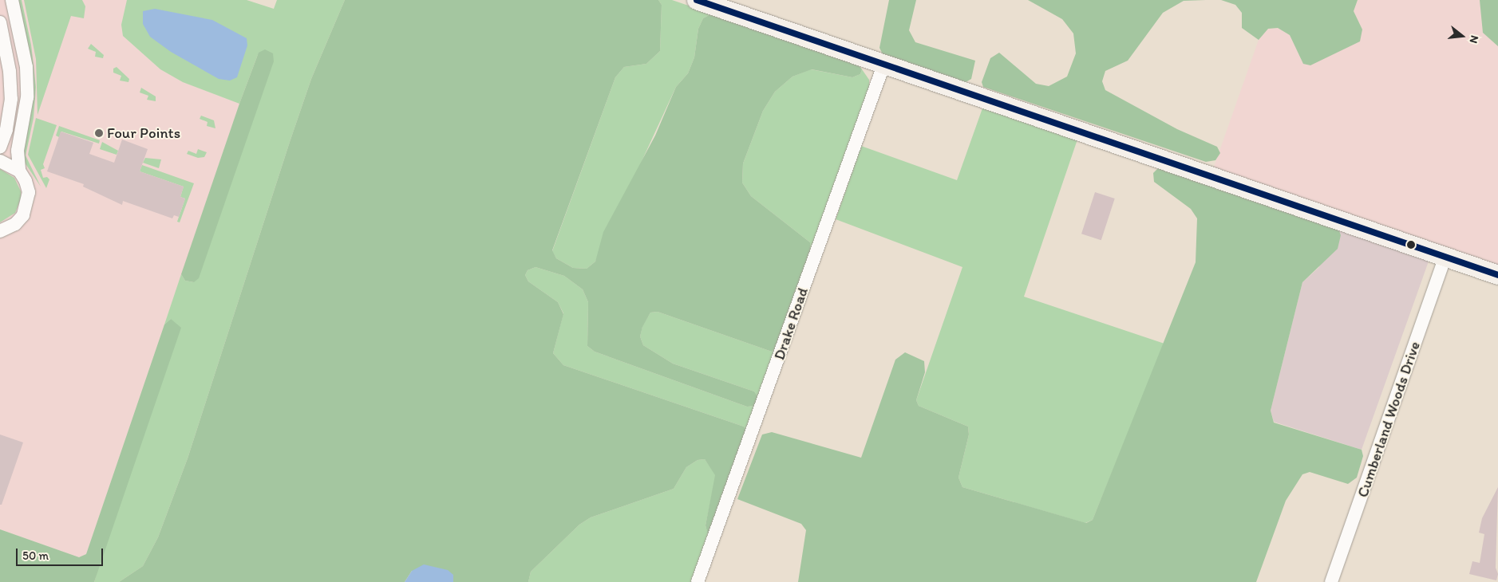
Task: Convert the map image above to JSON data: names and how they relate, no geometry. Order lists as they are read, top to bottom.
{
  "streets": {
    "street": ["Drake Road", "Cumberland Woods Drive"]
  },
  "places": ["Four Points"],
  "scale_bar": "50 m",
  "north": "right"
}
